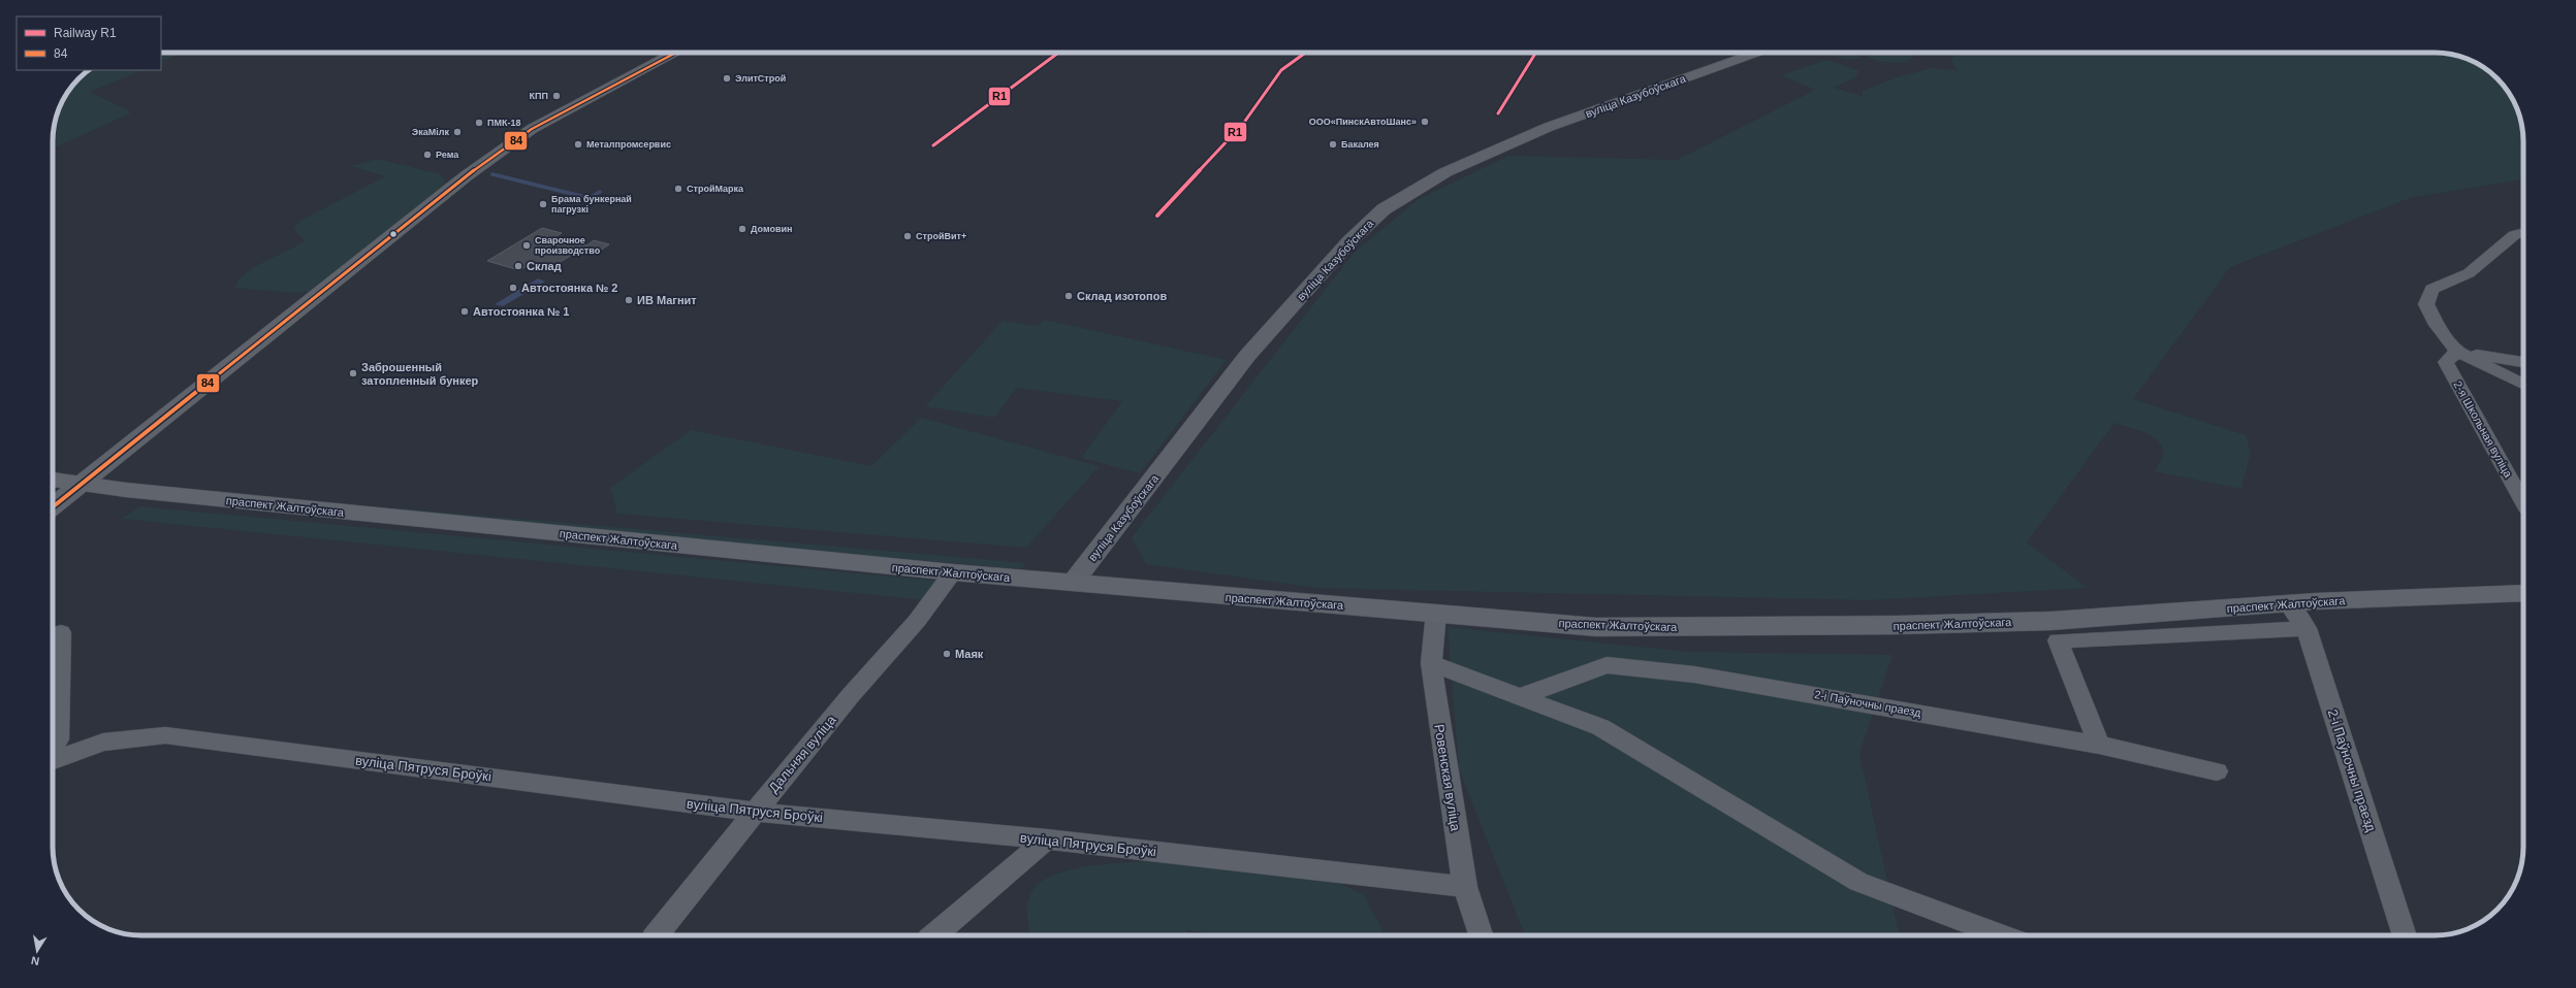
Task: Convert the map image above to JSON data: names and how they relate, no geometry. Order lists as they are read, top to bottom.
{
  "streets": {
    "main road": ["праспект Жалтоўскага"],
    "street": [
      "вуліца Казубоўскага",
      "2-я Школьная вуліца",
      "2-і Паўночны праезд",
      "Дальняя вуліца",
      "вуліца Пятруся Броўкі",
      "Ровенская вуліца"
    ]
  },
  "crossings": [
    ["вуліца Казубоўскага", "праспект Жалтоўскага"],
    ["праспект Жалтоўскага", "2-і Паўночны праезд"],
    ["праспект Жалтоўскага", "Дальняя вуліца"],
    ["праспект Жалтоўскага", "Ровенская вуліца"],
    ["Дальняя вуліца", "вуліца Пятруся Броўкі"],
    ["вуліца Пятруся Броўкі", "Ровенская вуліца"]
  ],
  "places": [
    "ЭлитСтрой",
    "КПП",
    "ООО«ПинскАвтоШанс»",
    "ПМК-18",
    "ЭкаМілк",
    "Металпромсервис",
    "Бакалея",
    "Рема",
    "СтройМарка",
    "Брама бункернай пагрузкі",
    "Домовин",
    "СтройВит+",
    "Сварочное производство",
    "Склад",
    "Автостоянка № 2",
    "Склад изотопов",
    "ИВ Магнит",
    "Автостоянка № 1",
    "Заброшенный затопленный бункер",
    "Маяк"
  ],
  "lines": ["rail line R1", "transit line 84"],
  "legend": ["Railway R1", "84"],
  "north": "bottom"
}
